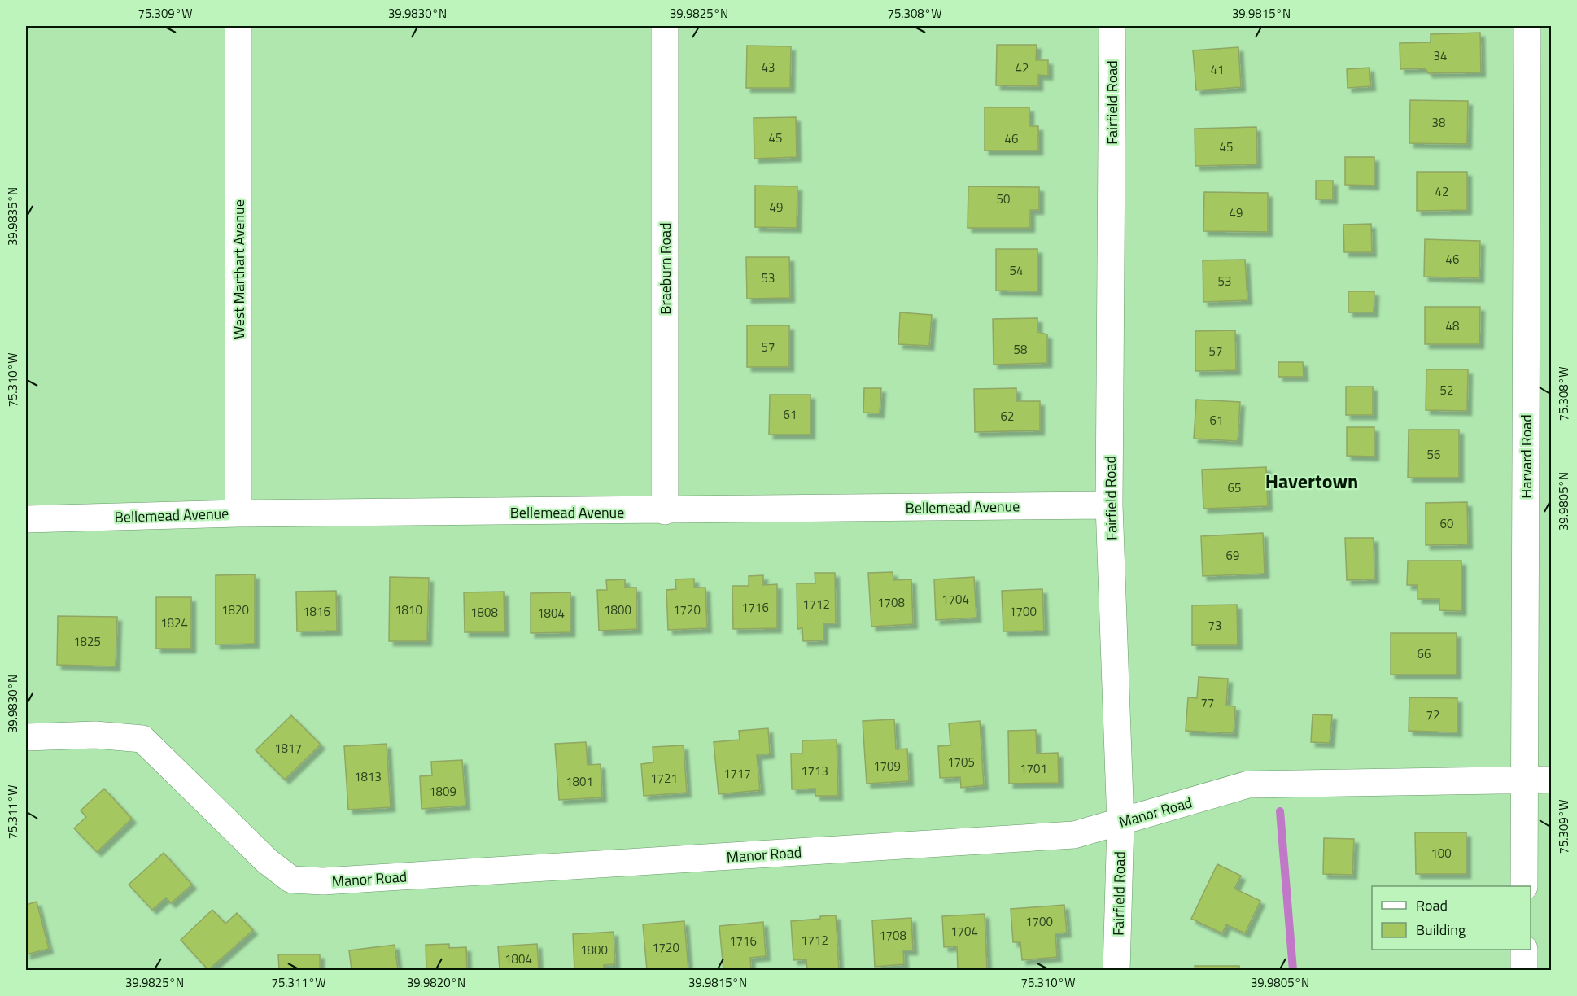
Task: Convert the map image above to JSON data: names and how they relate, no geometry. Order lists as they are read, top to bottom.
{
  "streets": {
    "street": [
      "Fairfield Road",
      "Braeburn Road",
      "West Marthart Avenue",
      "Harvard Road",
      "Bellemead Avenue",
      "Manor Road"
    ]
  },
  "crossings": [
    ["Fairfield Road", "Bellemead Avenue"],
    ["Fairfield Road", "Manor Road"],
    ["Braeburn Road", "Bellemead Avenue"],
    ["West Marthart Avenue", "Bellemead Avenue"],
    ["Harvard Road", "Manor Road"]
  ],
  "districts": ["Havertown"],
  "house_numbers": [
    "34",
    "43",
    "42",
    "41",
    "38",
    "45",
    "46",
    "45",
    "42",
    "50",
    "49",
    "49",
    "46",
    "54",
    "53",
    "53",
    "48",
    "57",
    "58",
    "57",
    "52",
    "61",
    "62",
    "61",
    "56",
    "65",
    "60",
    "69",
    "1704",
    "1708",
    "1712",
    "1716",
    "1820",
    "1810",
    "1800",
    "1720",
    "1816",
    "1700",
    "1808",
    "1804",
    "1824",
    "73",
    "1825",
    "66",
    "77",
    "72",
    "1817",
    "1705",
    "1709",
    "1701",
    "1713",
    "1717",
    "1813",
    "1721",
    "1801",
    "1809",
    "100",
    "1700",
    "1704",
    "1708",
    "1712",
    "1716",
    "1720",
    "1800",
    "1804"
  ],
  "legend": ["Road", "Building"],
  "coordinates": [
    "75.309°W",
    "39.9830°N",
    "39.9825°N",
    "75.308°W",
    "39.9815°N",
    "39.9835°N",
    "75.310°W",
    "39.9805°N",
    "75.311°W",
    "39.9820°N"
  ]
}
